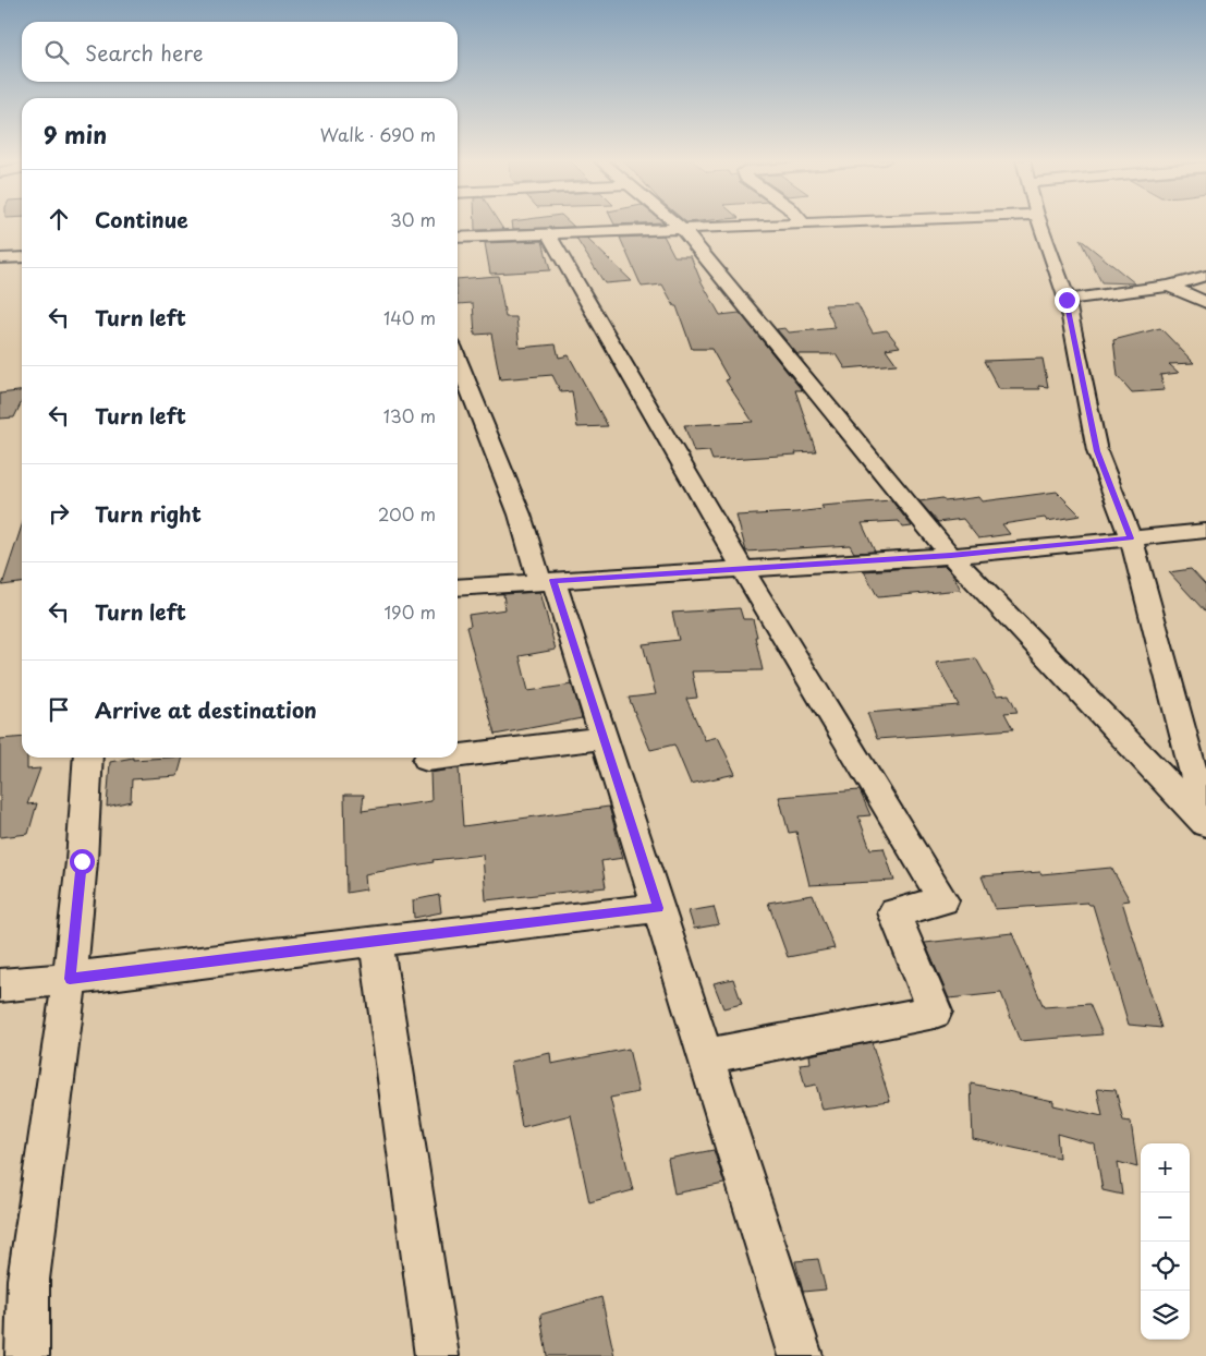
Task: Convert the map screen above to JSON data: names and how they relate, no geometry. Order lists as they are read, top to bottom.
{
  "page": {
    "search": "Search here",
    "heading": ["9 min", "Walk · 690 m"],
    "list": [
      ["Continue", "30 m"],
      ["Turn left", "140 m"],
      ["Turn left", "130 m"],
      ["Turn right", "200 m"],
      ["Turn left", "190 m"],
      "Arrive at destination"
    ],
    "map_buttons": ["+", "−"]
  }
}
